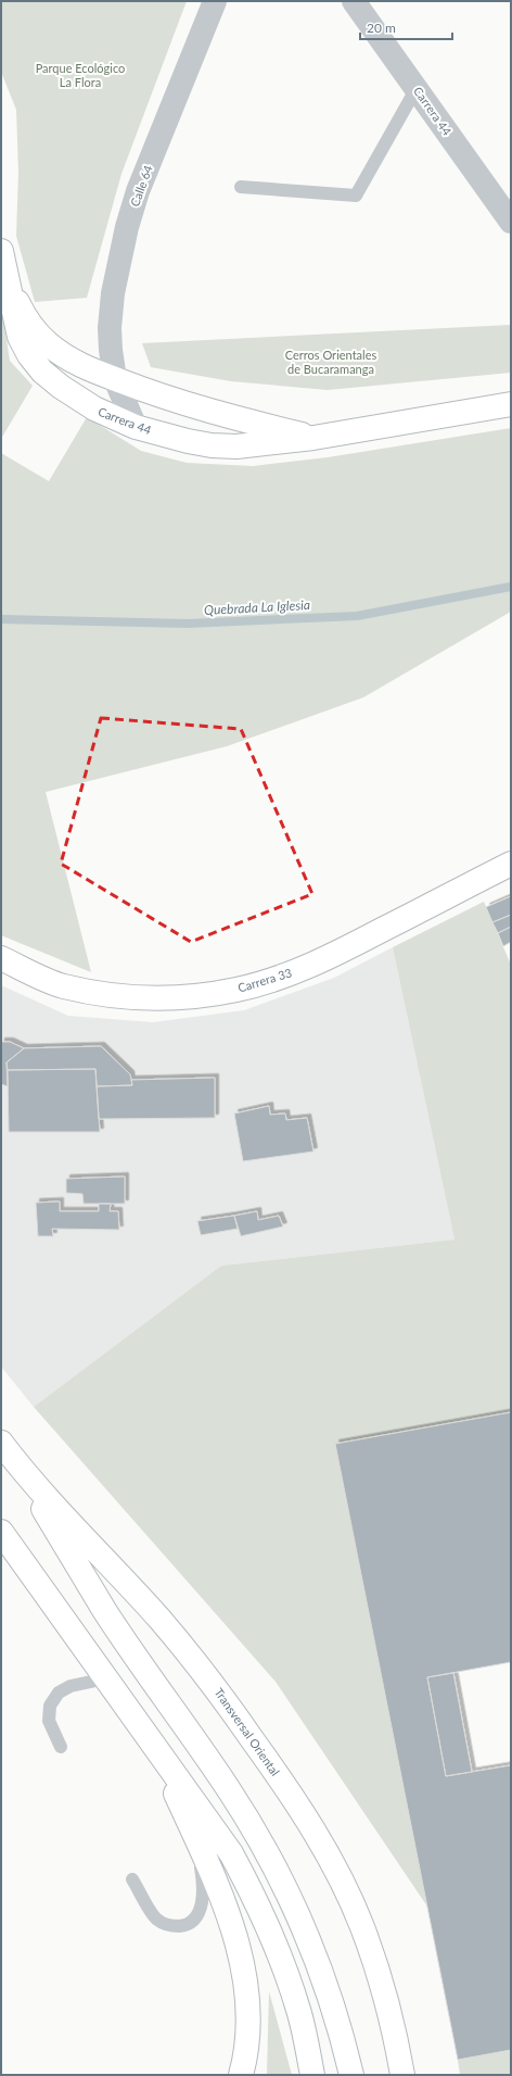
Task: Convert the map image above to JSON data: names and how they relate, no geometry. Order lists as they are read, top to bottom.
{
  "streets": {
    "main road": ["Carrera 44", "Carrera 33", "Transversal Oriental"],
    "street": ["Calle 64"]
  },
  "crossings": [
    ["Carrera 44", "Calle 64"]
  ],
  "water": ["Quebrada La Iglesia"],
  "parks": ["Parque Ecológico La Flora", "Cerros Orientales de Bucaramanga"],
  "scale_bar": "20 m"
}
